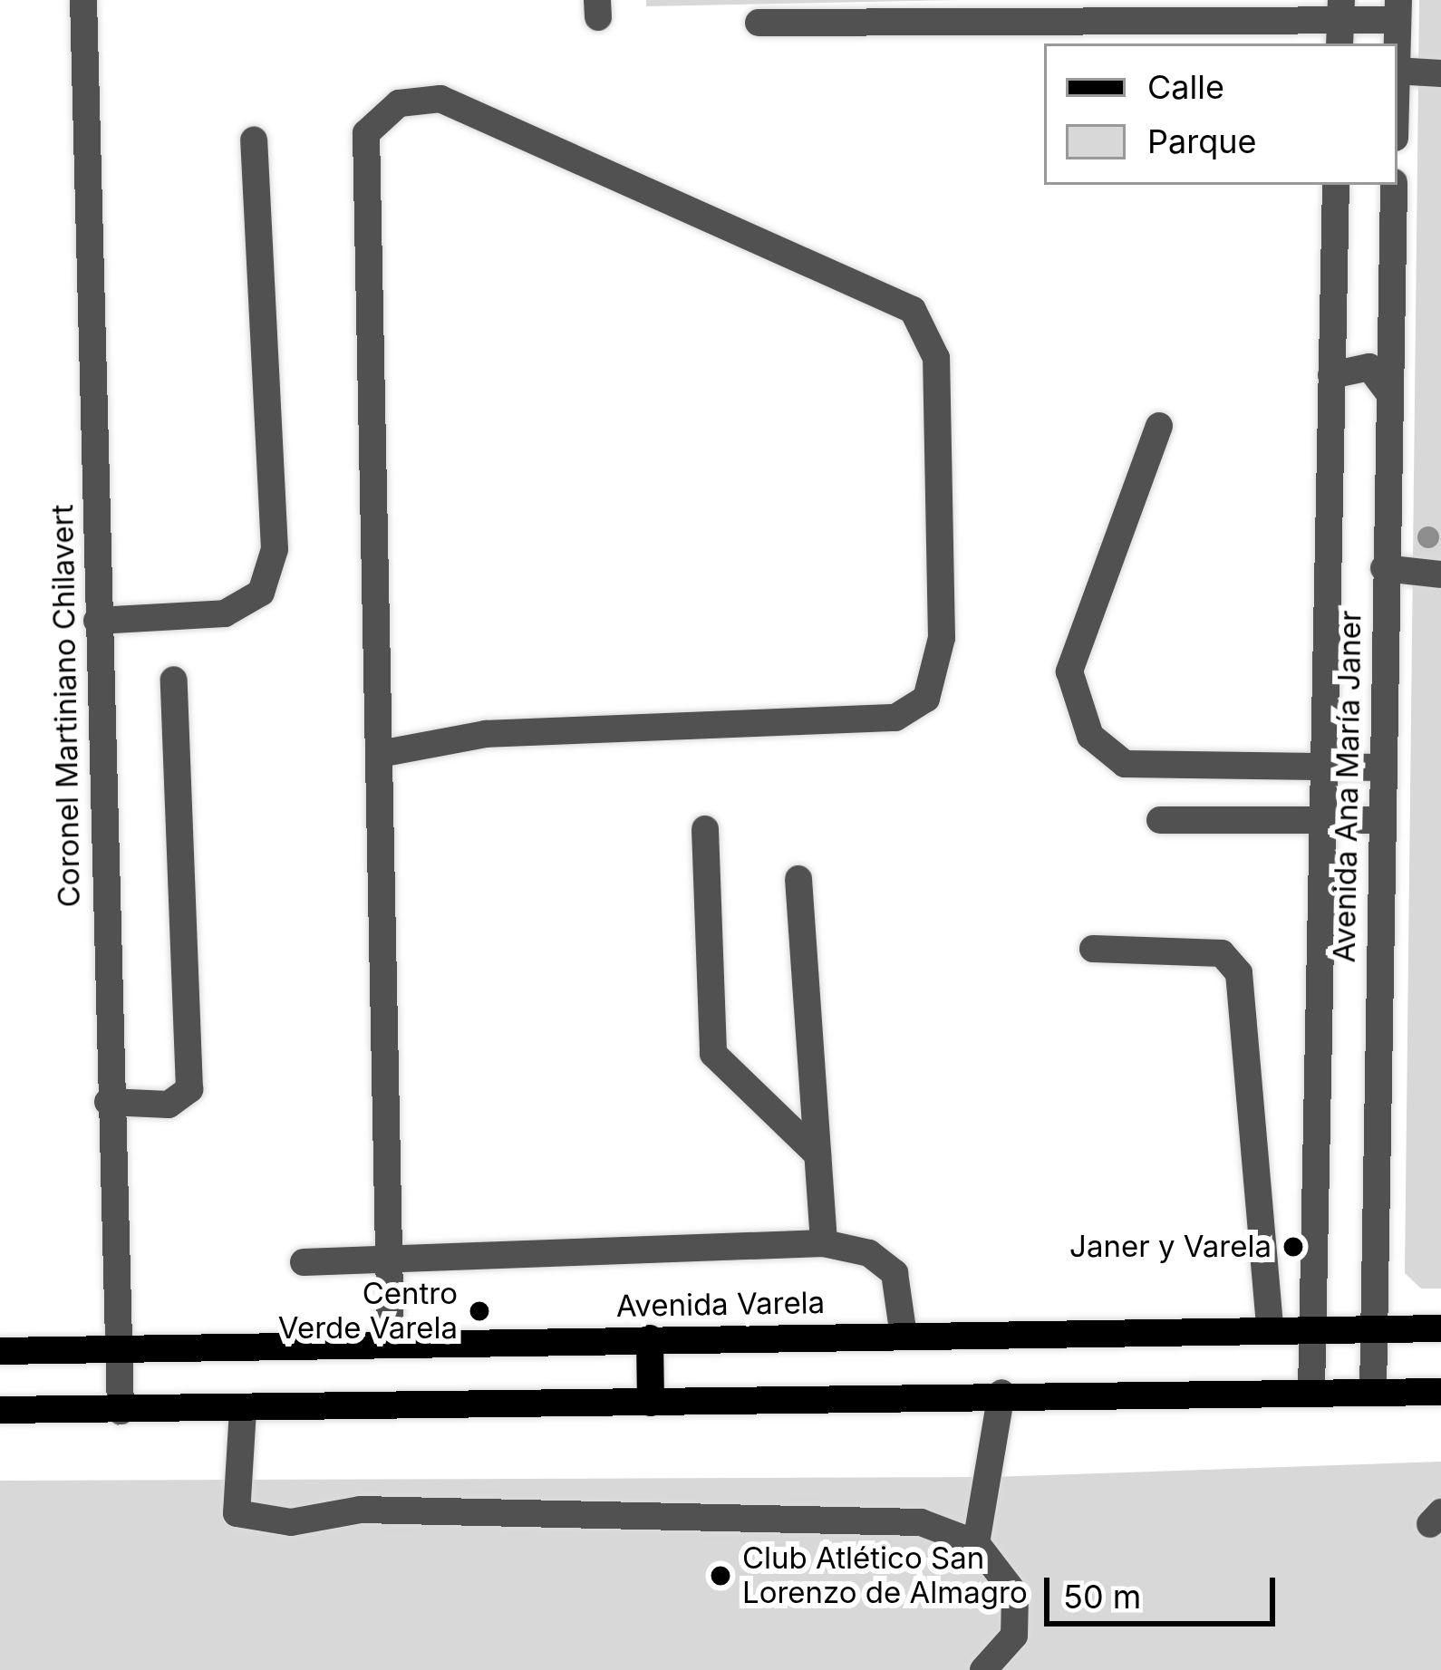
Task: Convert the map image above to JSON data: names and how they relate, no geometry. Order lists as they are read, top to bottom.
{
  "streets": {
    "main road": ["Avenida Varela"],
    "street": ["Coronel Martiniano Chilavert", "Avenida Ana María Janer"]
  },
  "crossings": [
    ["Coronel Martiniano Chilavert", "Avenida Varela"],
    ["Avenida Ana María Janer", "Avenida Varela"]
  ],
  "places": ["Janer y Varela", "Centro Verde Varela", "Club Atlético San Lorenzo de Almagro"],
  "legend": ["Calle", "Parque"],
  "scale_bar": "50 m"
}
